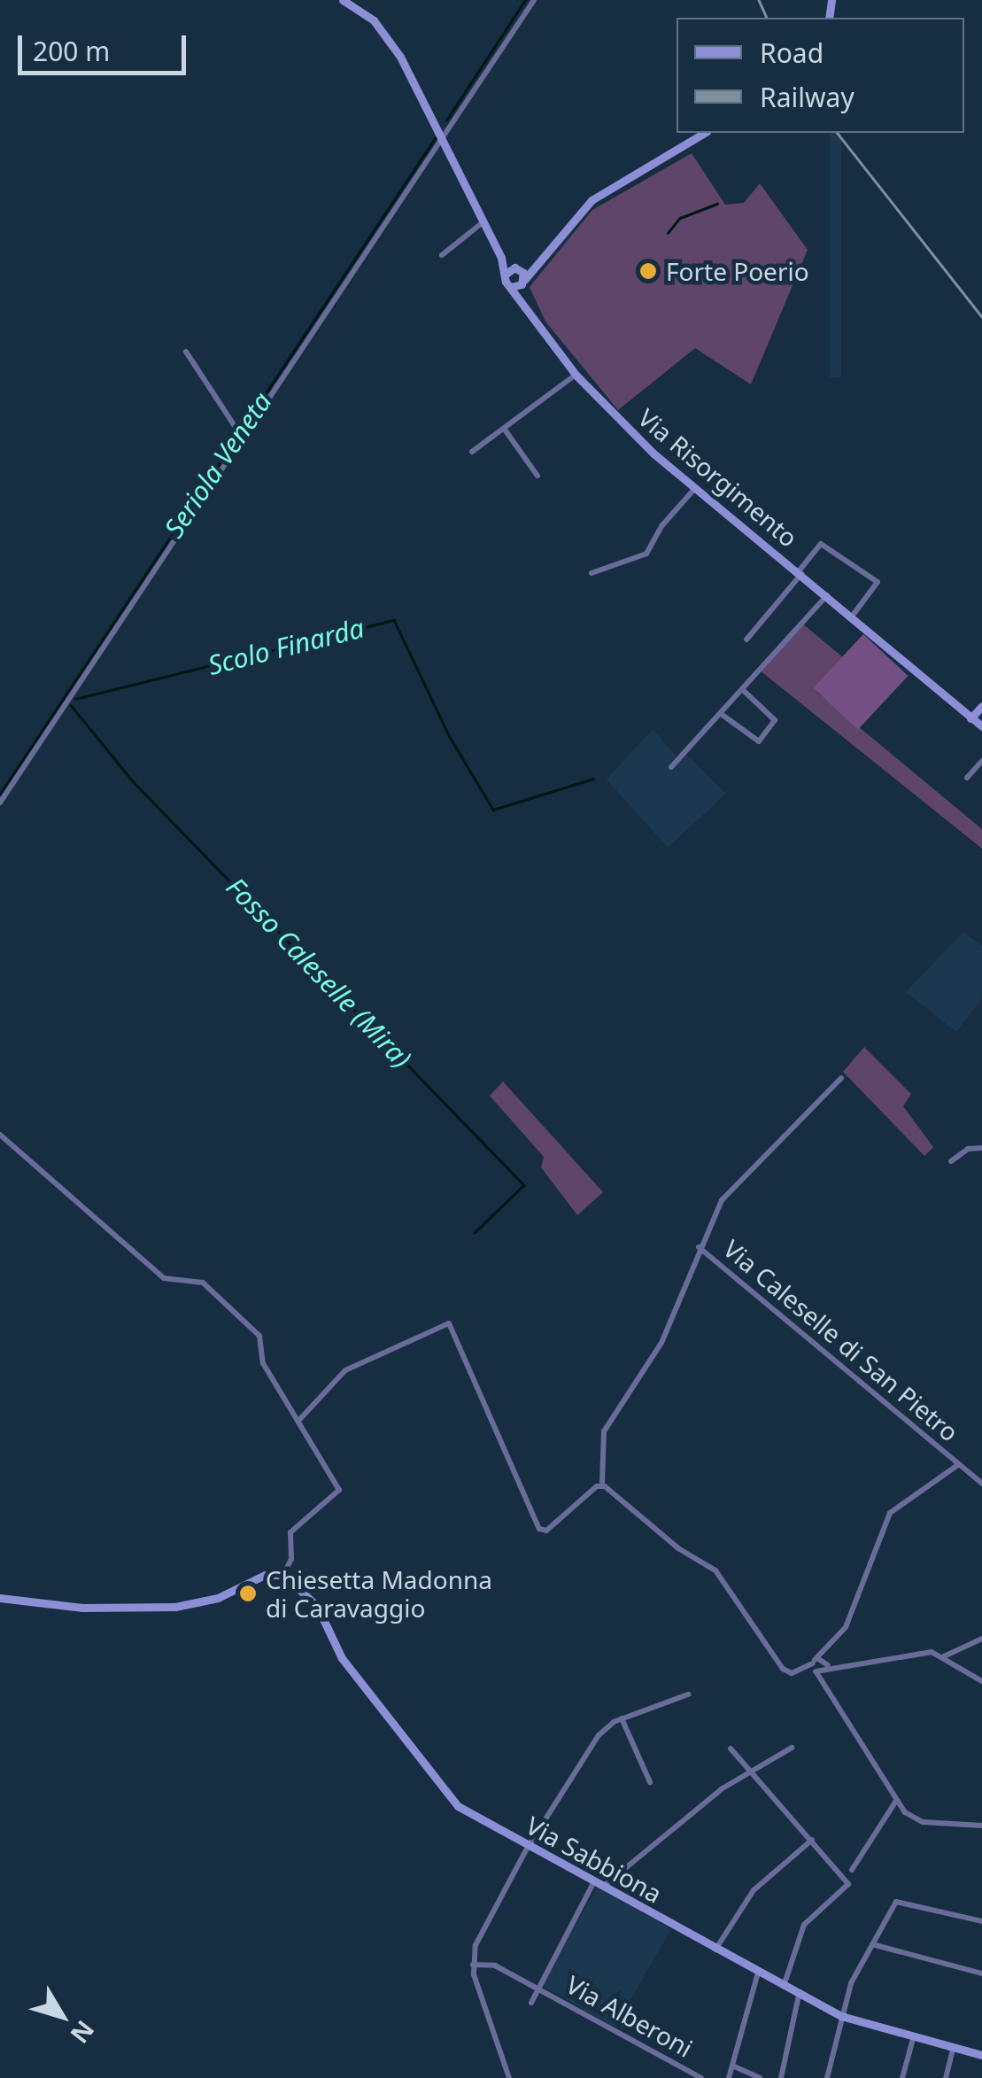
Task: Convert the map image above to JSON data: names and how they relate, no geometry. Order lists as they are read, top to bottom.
{
  "streets": {
    "street": [
      "Via Risorgimento",
      "Via Caleselle di San Pietro",
      "Via Sabbiona",
      "Via Alberoni"
    ]
  },
  "crossings": [
    ["Via Sabbiona", "Via Alberoni"]
  ],
  "water": ["Seriola Veneta", "Scolo Finarda", "Fosso Caleselle (Mira)"],
  "places": ["Forte Poerio", "Chiesetta Madonna di Caravaggio"],
  "legend": ["Road", "Railway"],
  "scale_bar": "200 m",
  "north": "bottom right"
}
